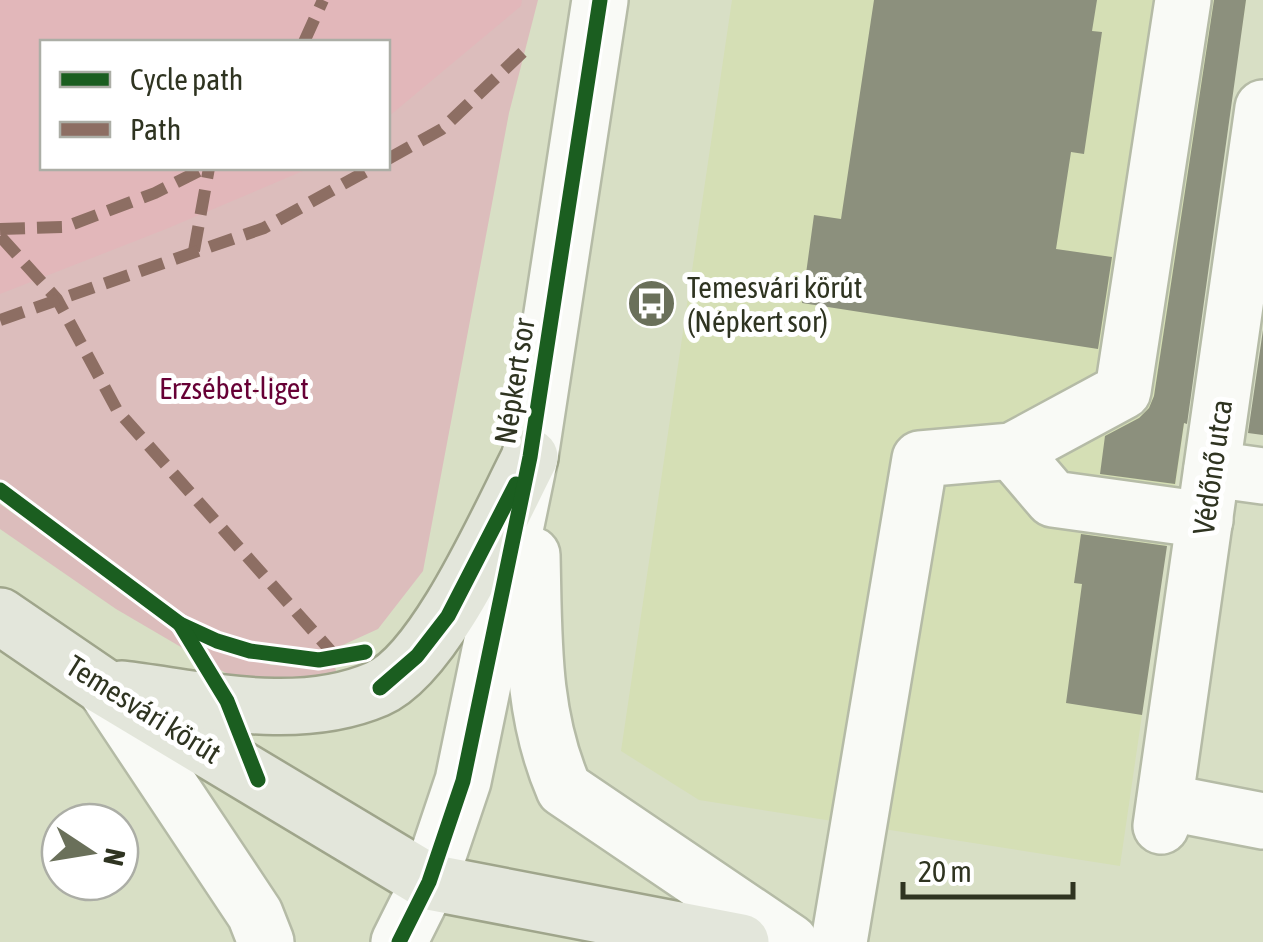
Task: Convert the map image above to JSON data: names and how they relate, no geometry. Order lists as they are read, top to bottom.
{
  "streets": {
    "main road": ["Temesvári körút"],
    "street": ["Népkert sor", "Védőnő utca"]
  },
  "crossings": [
    ["Népkert sor", "Temesvári körút"]
  ],
  "parks": ["Erzsébet-liget"],
  "places": {
    "bus stop": ["Temesvári körút (Népkert sor)"]
  },
  "legend": ["Cycle path", "Path"],
  "scale_bar": "20 m",
  "north": "right"
}
